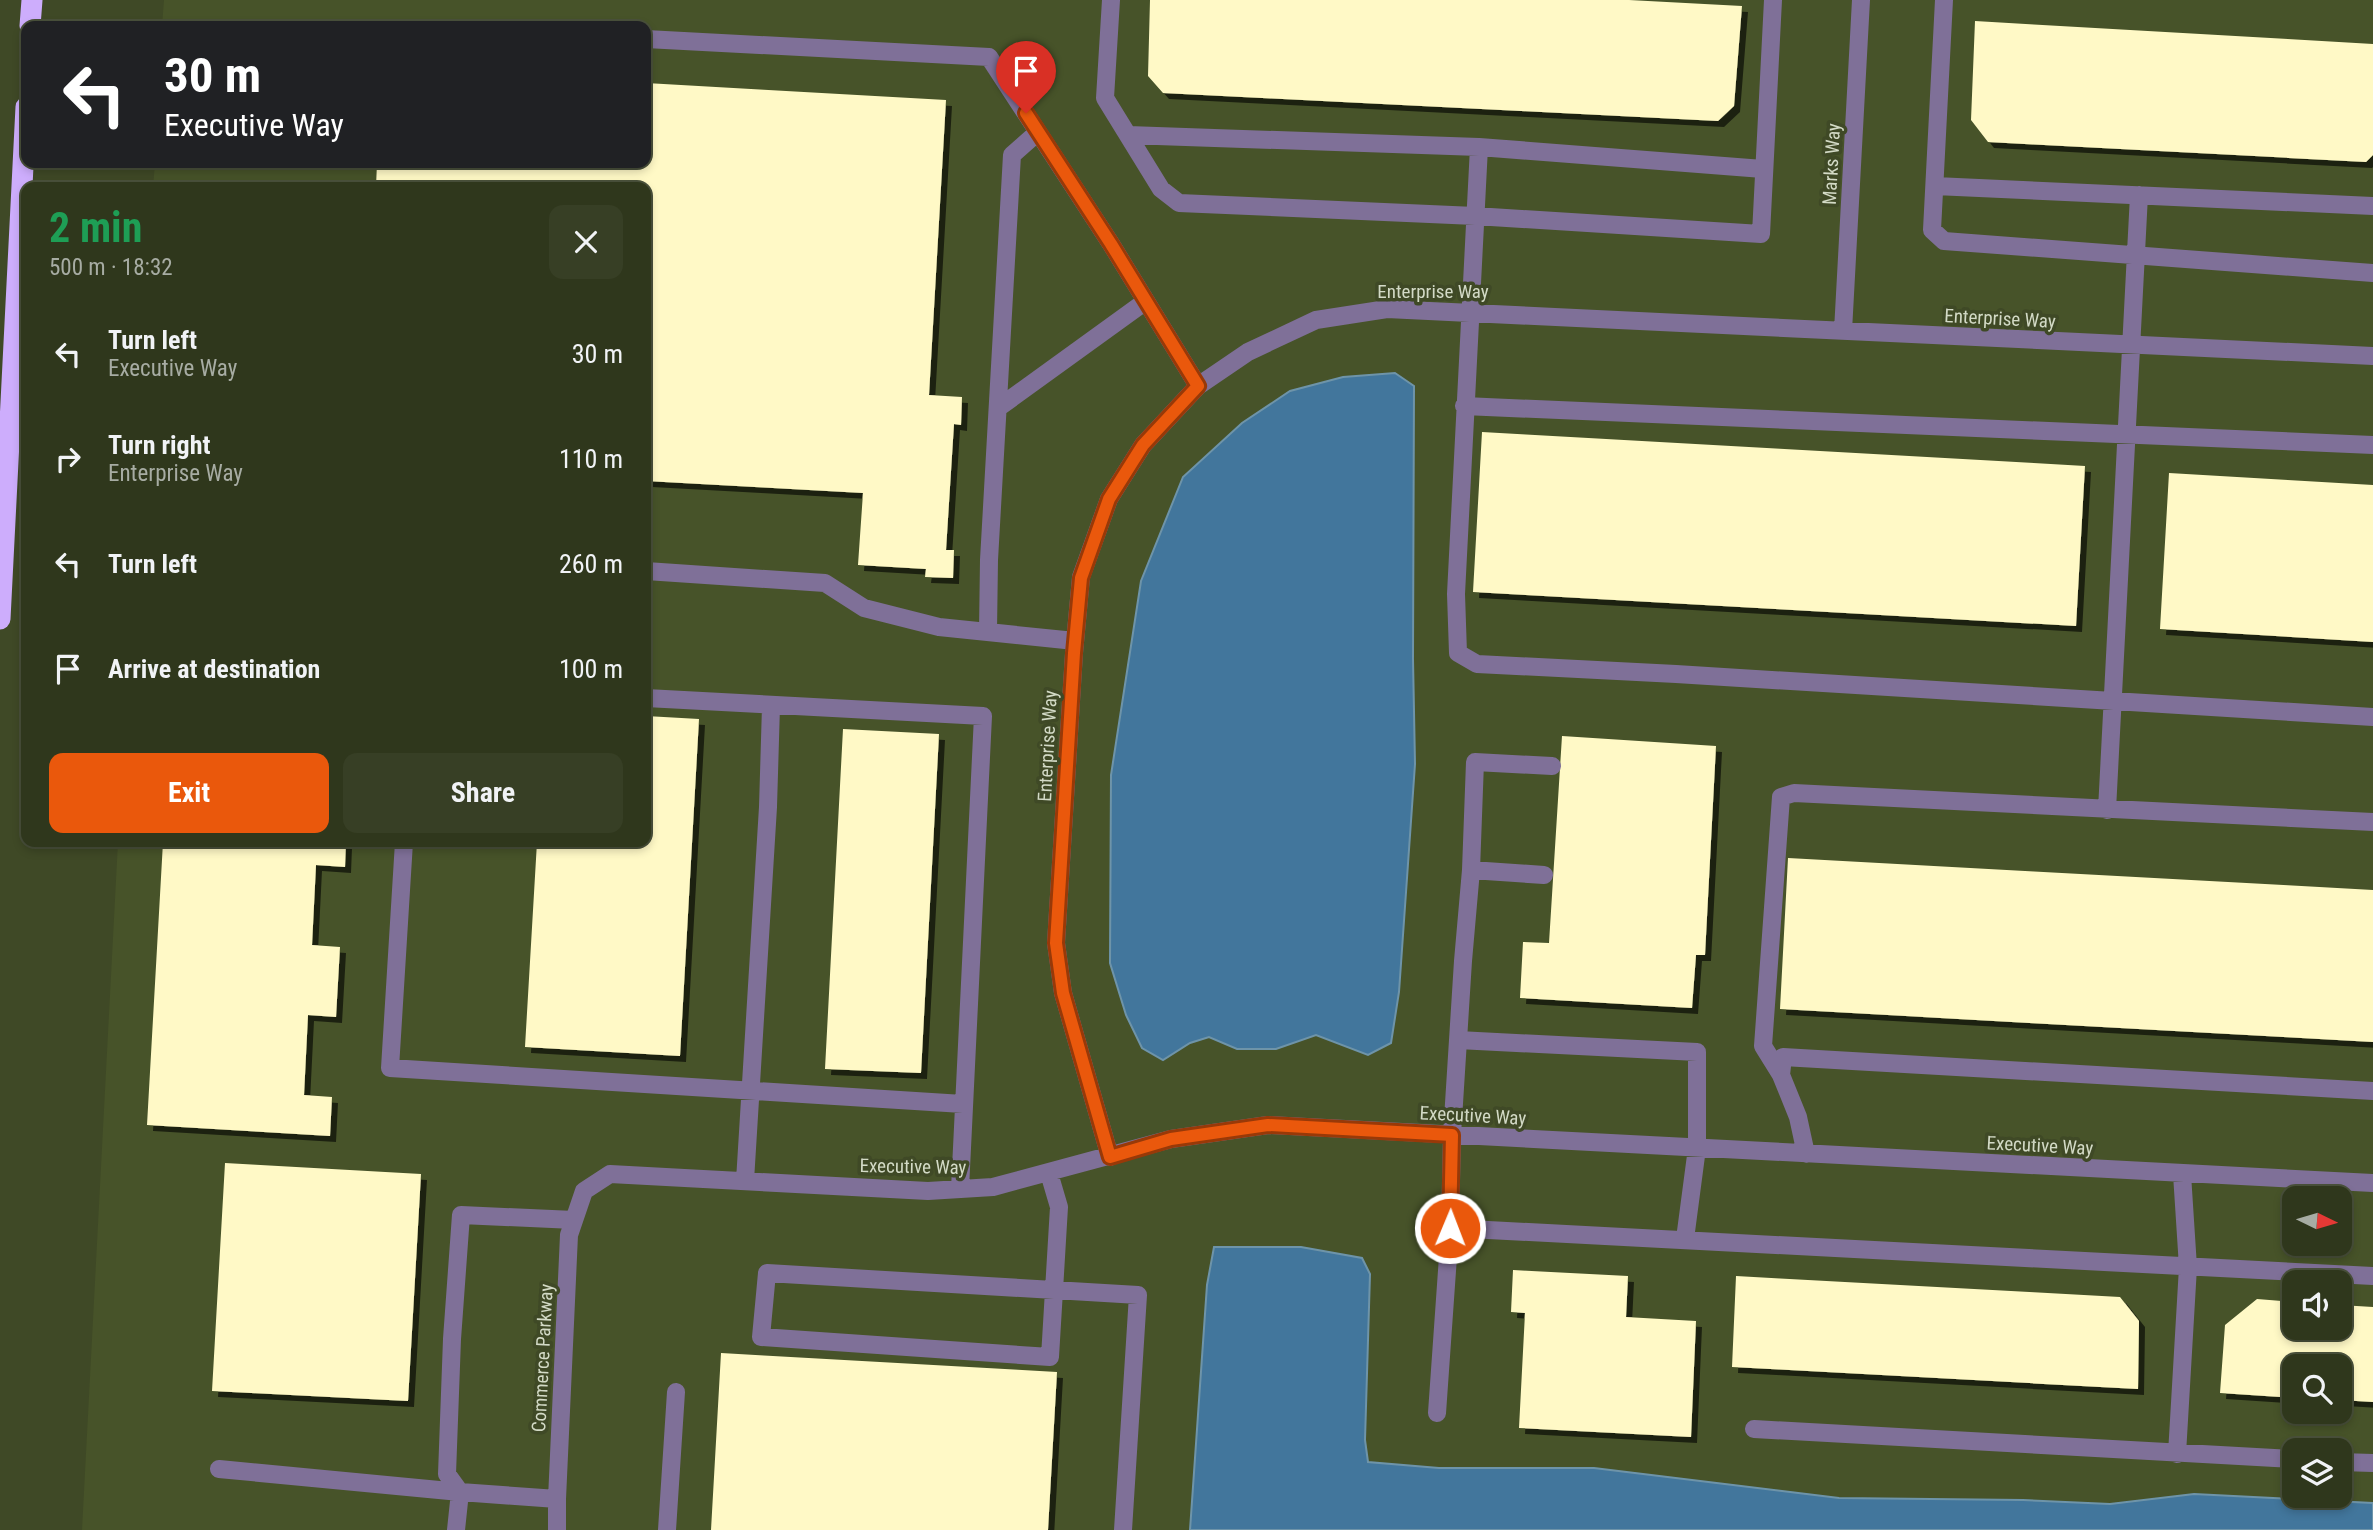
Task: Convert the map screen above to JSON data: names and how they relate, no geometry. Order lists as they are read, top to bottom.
{
  "streets": {
    "street": [
      "Marks Way",
      "Enterprise Way",
      "Executive Way",
      "Commerce Parkway"
    ]
  },
  "crossings": [
    ["Marks Way", "Enterprise Way"],
    ["Enterprise Way", "Executive Way"],
    ["Executive Way", "Commerce Parkway"]
  ],
  "north": "right",
  "page": {
    "turn": ["30 m", "Executive Way"],
    "heading": ["2 min", "500 m · 18:32"],
    "list": [
      {
        "name": "Turn left",
        "note": "Executive Way",
        "value": "30 m"
      },
      {
        "name": "Turn right",
        "note": "Enterprise Way",
        "value": "110 m"
      },
      {
        "name": "Turn left",
        "value": "260 m"
      },
      {
        "name": "Arrive at destination",
        "value": "100 m"
      }
    ],
    "buttons": ["Exit", "Share"]
  }
}
